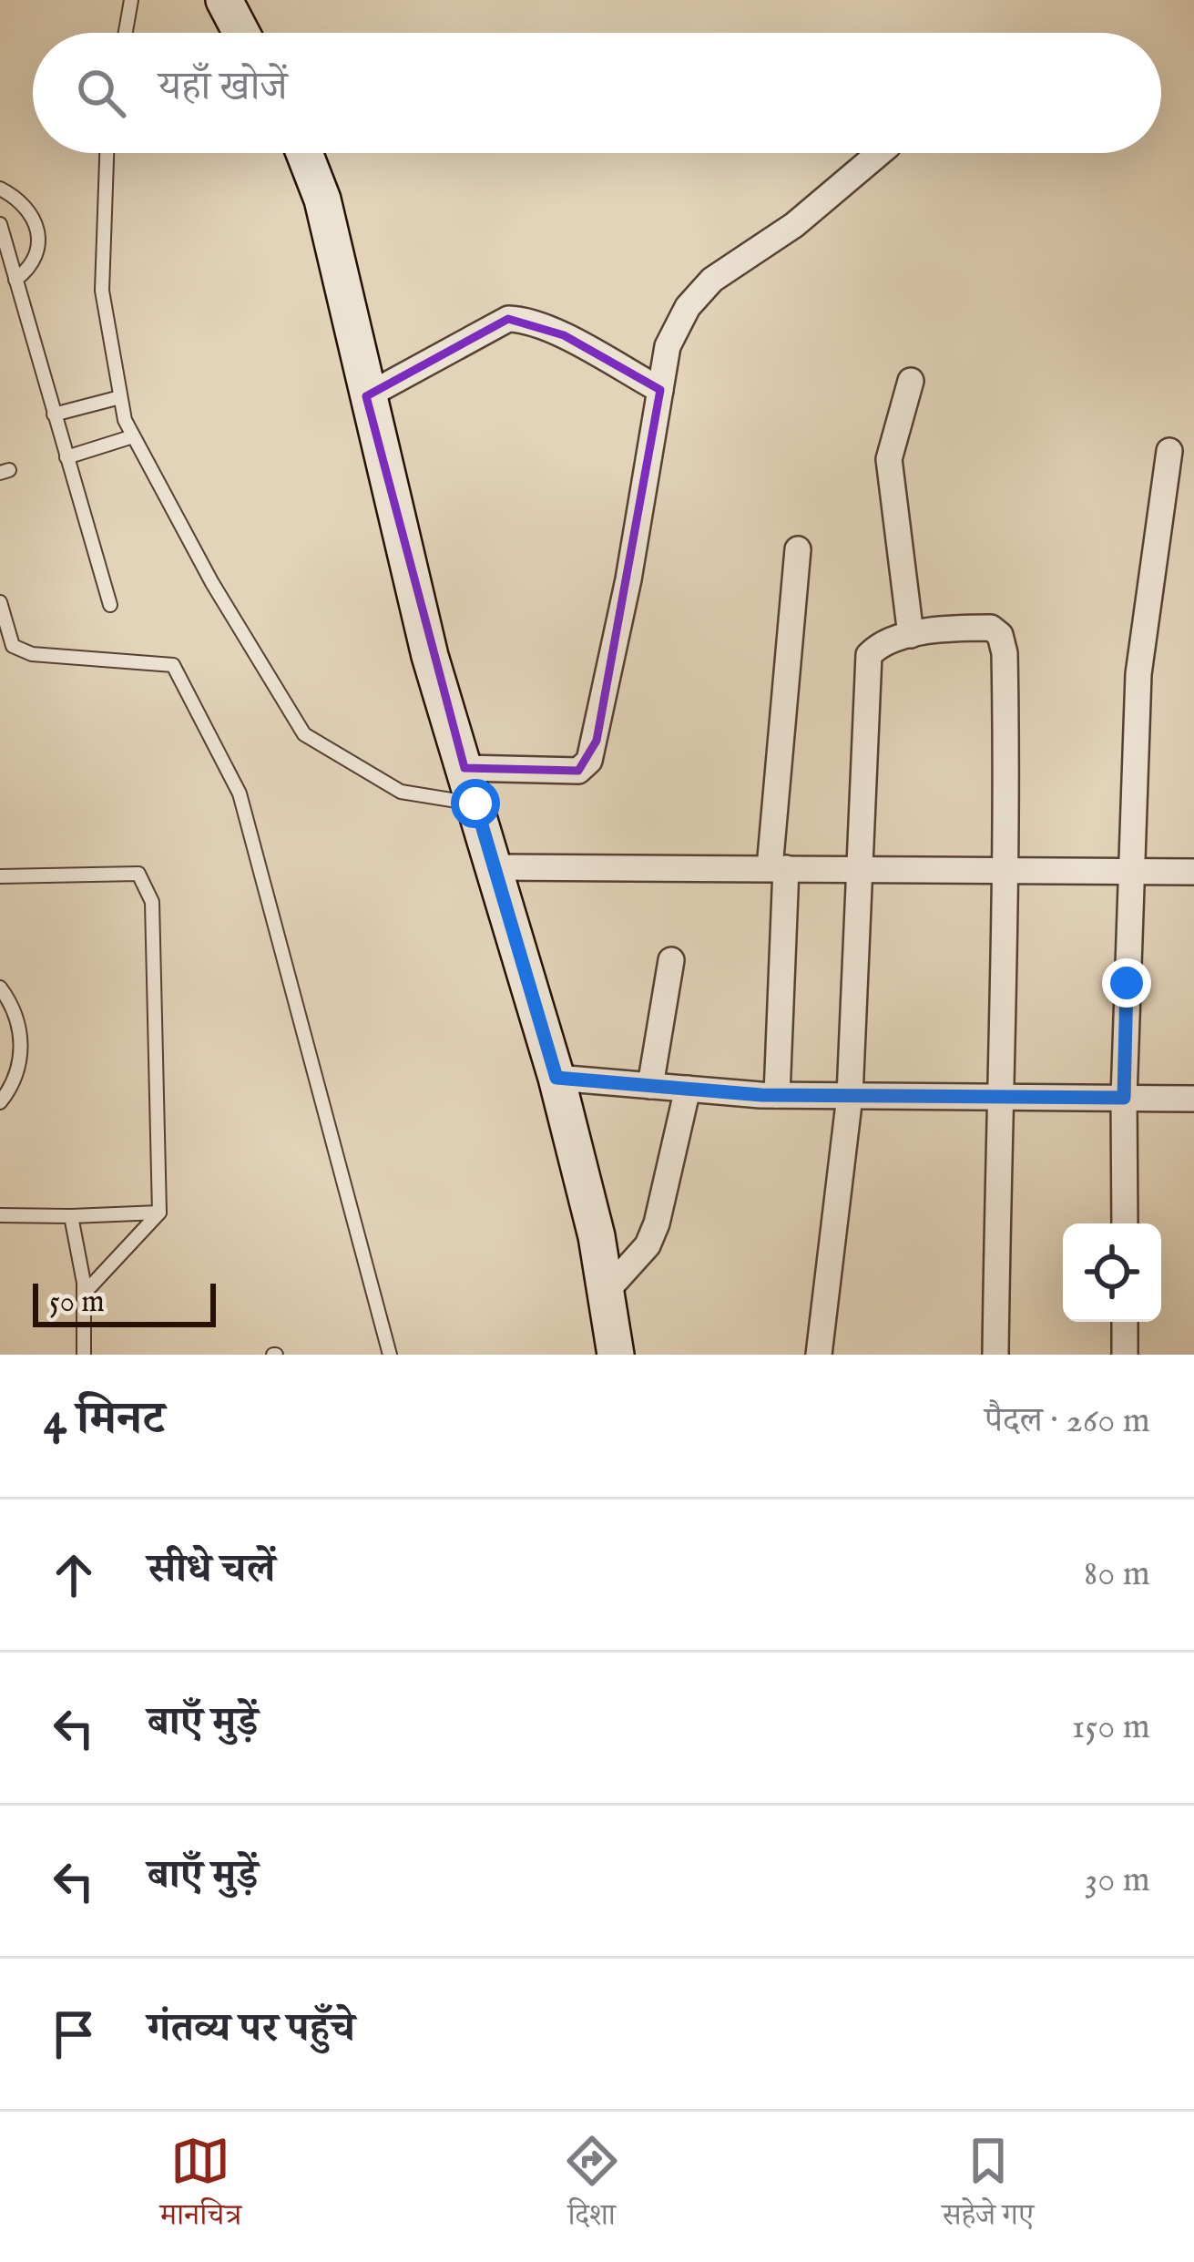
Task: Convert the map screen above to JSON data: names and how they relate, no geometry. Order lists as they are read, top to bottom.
{
  "scale_bar": "50 m",
  "page": {
    "search": "यहाँ खोजें",
    "scale": "50 m",
    "heading": ["4 मिनट", "पैदल · 260 m"],
    "list": [
      ["सीधे चलें", "80 m"],
      ["बाएँ मुड़ें", "150 m"],
      ["बाएँ मुड़ें", "30 m"],
      "गंतव्य पर पहुँचे"
    ],
    "nav": ["मानचित्र", "दिशा", "सहेजे गए"]
  }
}
